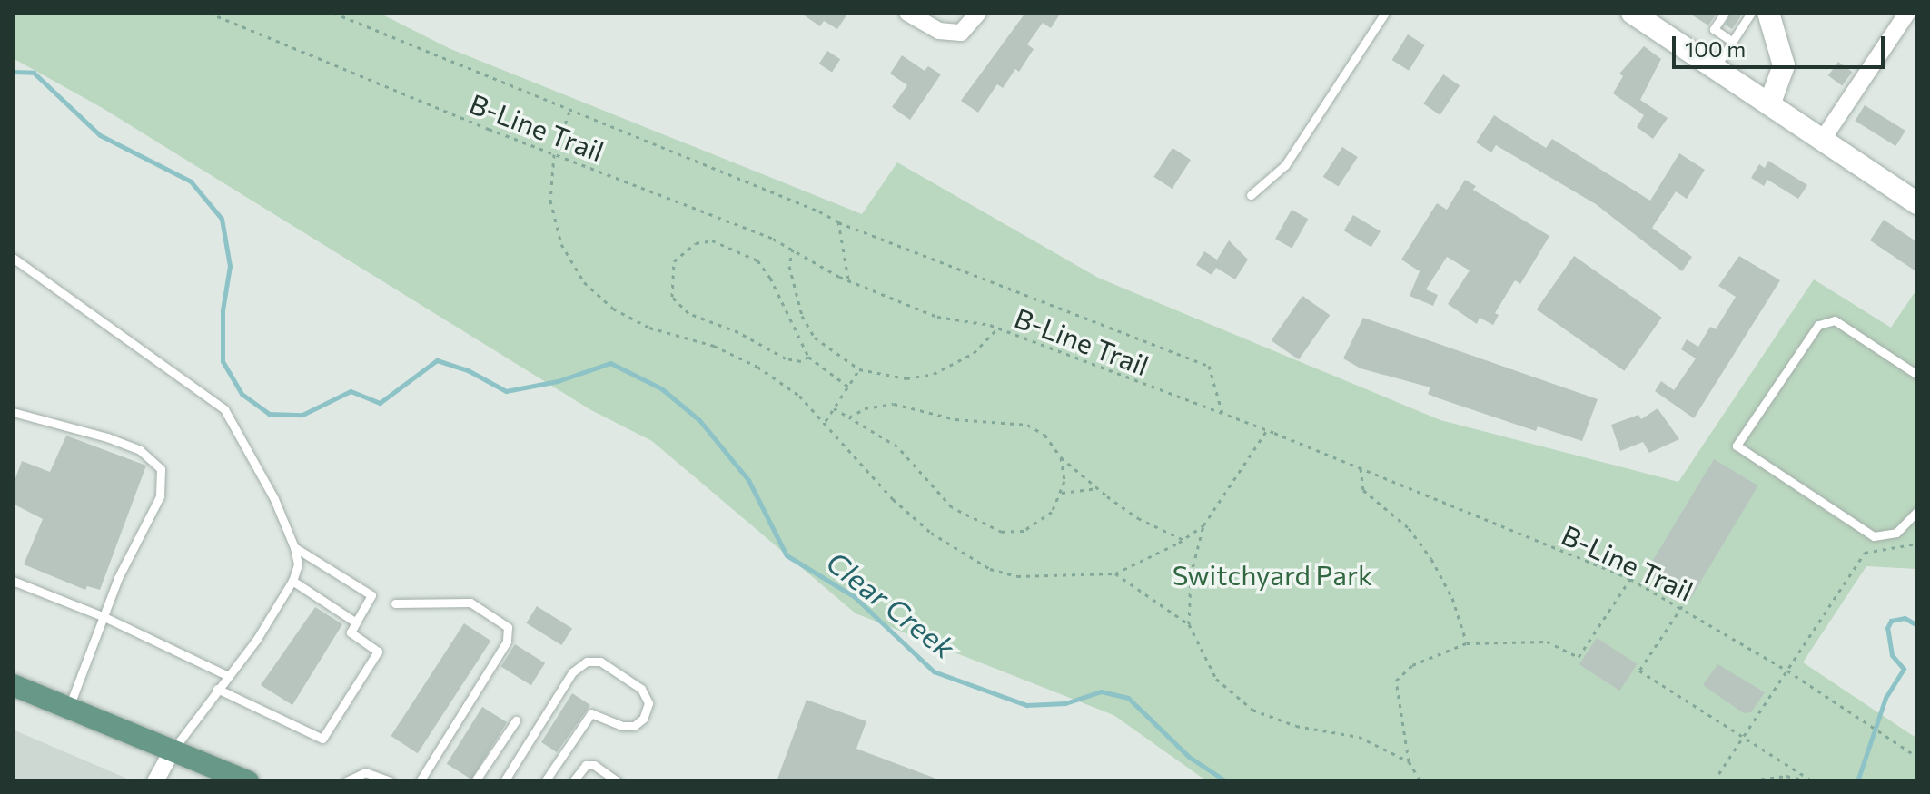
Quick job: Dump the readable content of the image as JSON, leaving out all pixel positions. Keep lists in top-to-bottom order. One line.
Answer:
{"streets":{"path":["B-Line Trail"]},"water":["Clear Creek"],"parks":["Switchyard Park"],"scale_bar":"100 m"}
